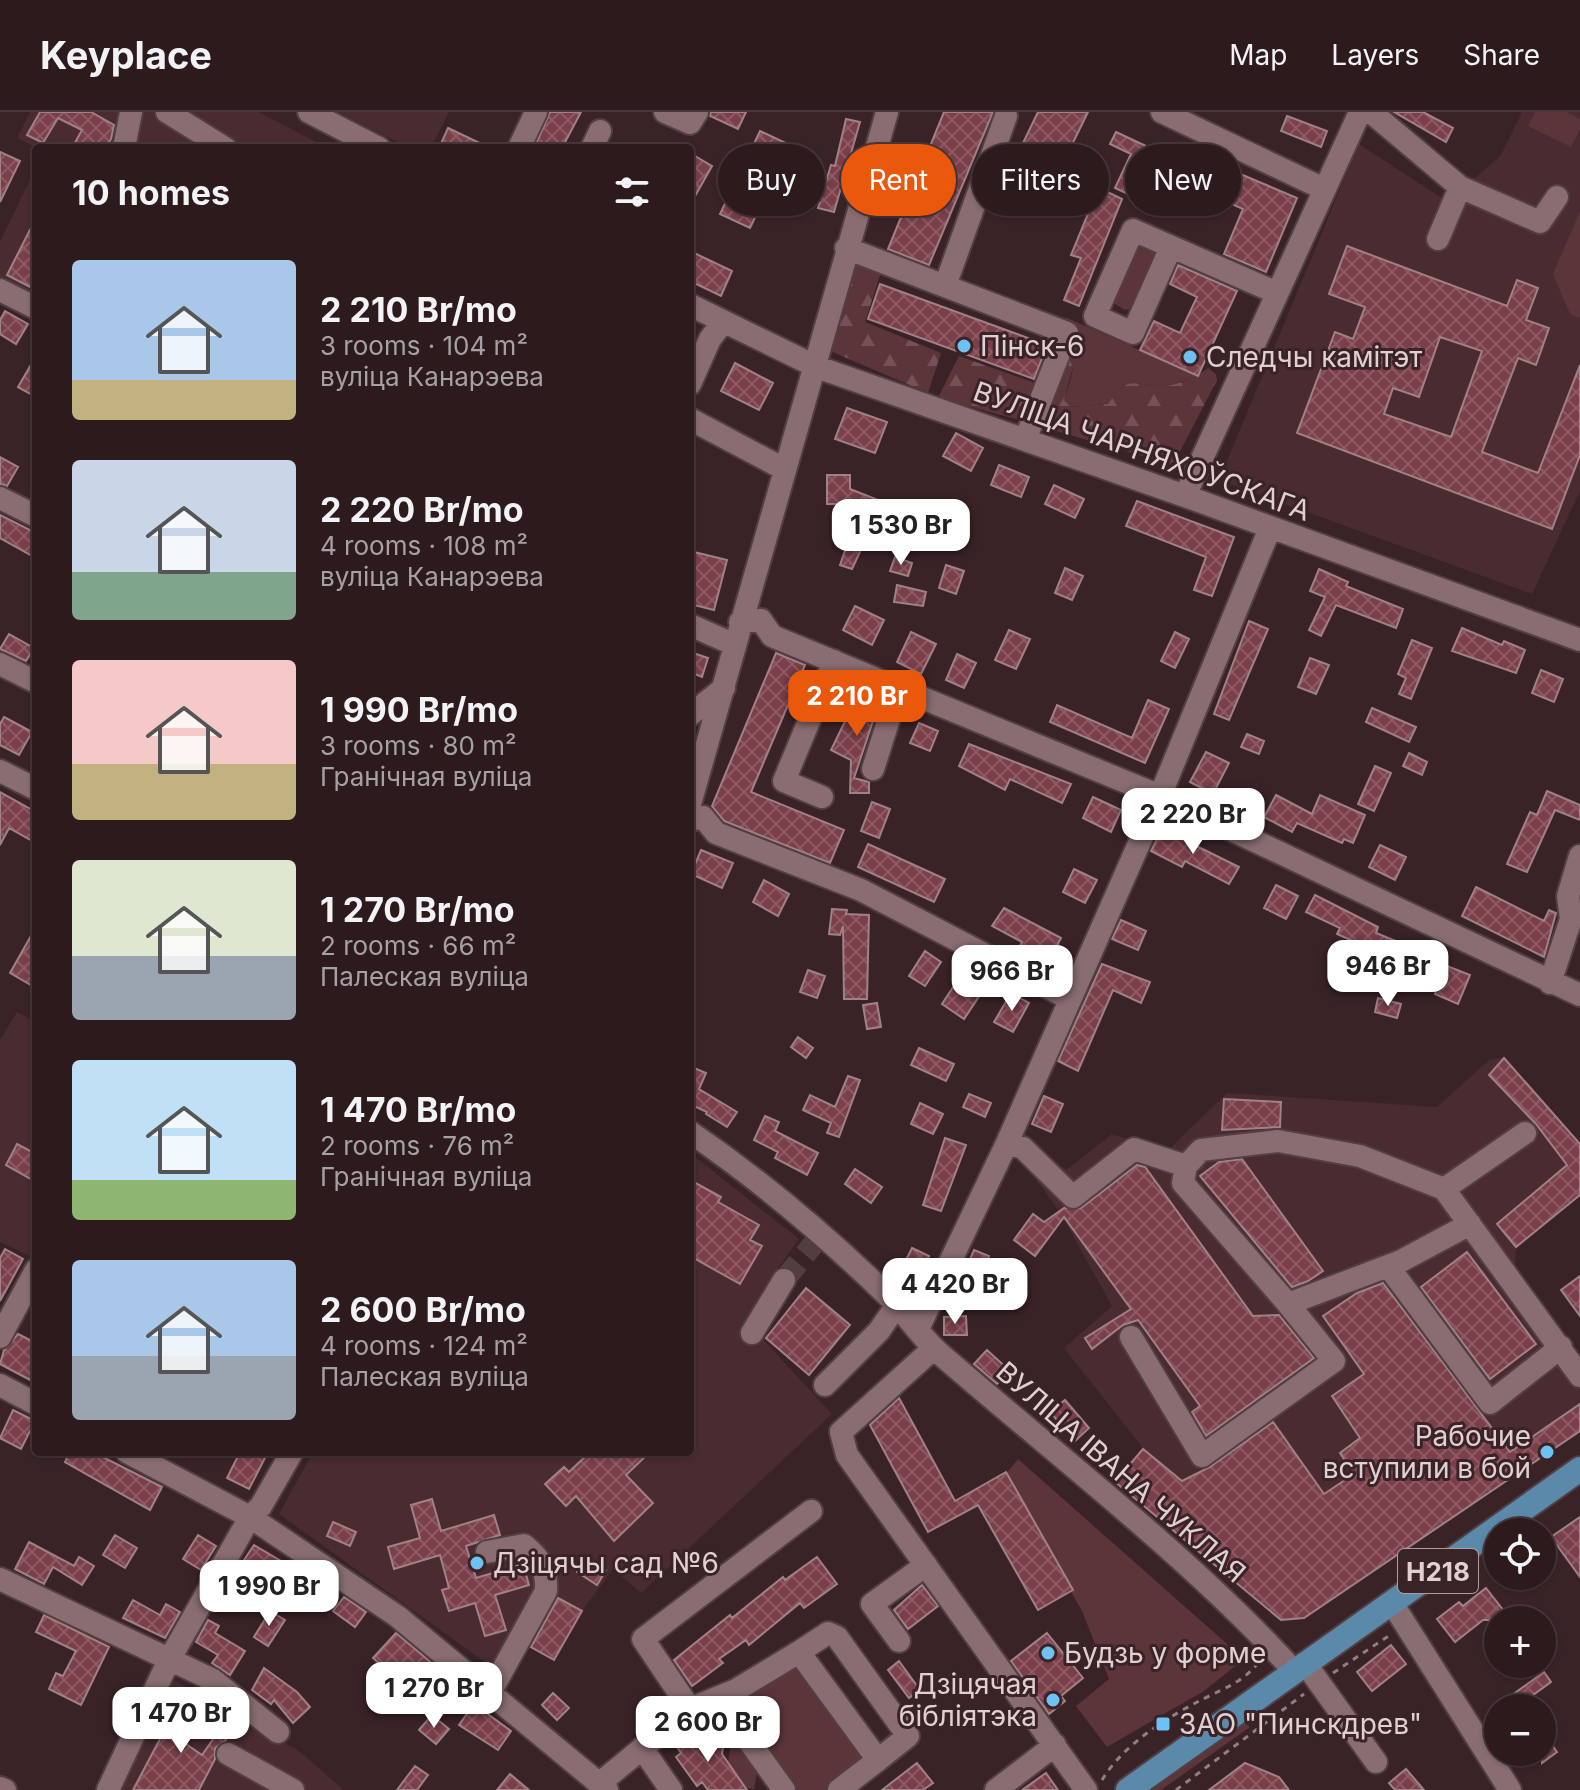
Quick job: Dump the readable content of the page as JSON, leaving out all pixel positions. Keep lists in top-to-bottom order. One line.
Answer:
{"streets":{"main road":["Н218"],"street":["ВУЛІЦА ЧАРНЯХОЎСКАГА","ВУЛІЦА ІВАНА ЧУКЛАЯ"]},"crossings":[["ВУЛІЦА ІВАНА ЧУКЛАЯ","Н218"]],"places":{"other":["Пінск-6","Следчы камітэт","Рабочие вступили в бой","Дзіцячы сад №6","Будзь у форме","Дзіцячая бібліятэка"],"transit":["ЗАО \"Пинскдрев\""]},"page":{"header":"Keyplace","nav":["Map","Layers","Share"],"chip":["Buy","Rent","Filters","New"],"heading":"10 homes","list":[{"name":"2 210 Br/mo","note":"3 rooms · 104 m² · вуліца Канарэева"},{"name":"2 220 Br/mo","note":"4 rooms · 108 m² · вуліца Канарэева"},{"name":"1 990 Br/mo","note":"3 rooms · 80 m² · Гранічная вуліца"},{"name":"1 270 Br/mo","note":"2 rooms · 66 m² · Палеская вуліца"},{"name":"1 470 Br/mo","note":"2 rooms · 76 m² · Гранічная вуліца"},{"name":"2 600 Br/mo","note":"4 rooms · 124 m² · Палеская вуліца"}],"price":["1 530 Br","2 210 Br","2 220 Br","946 Br","966 Br","4 420 Br","1 990 Br","1 270 Br","1 470 Br","2 600 Br"],"map_buttons":["+","−"]}}
